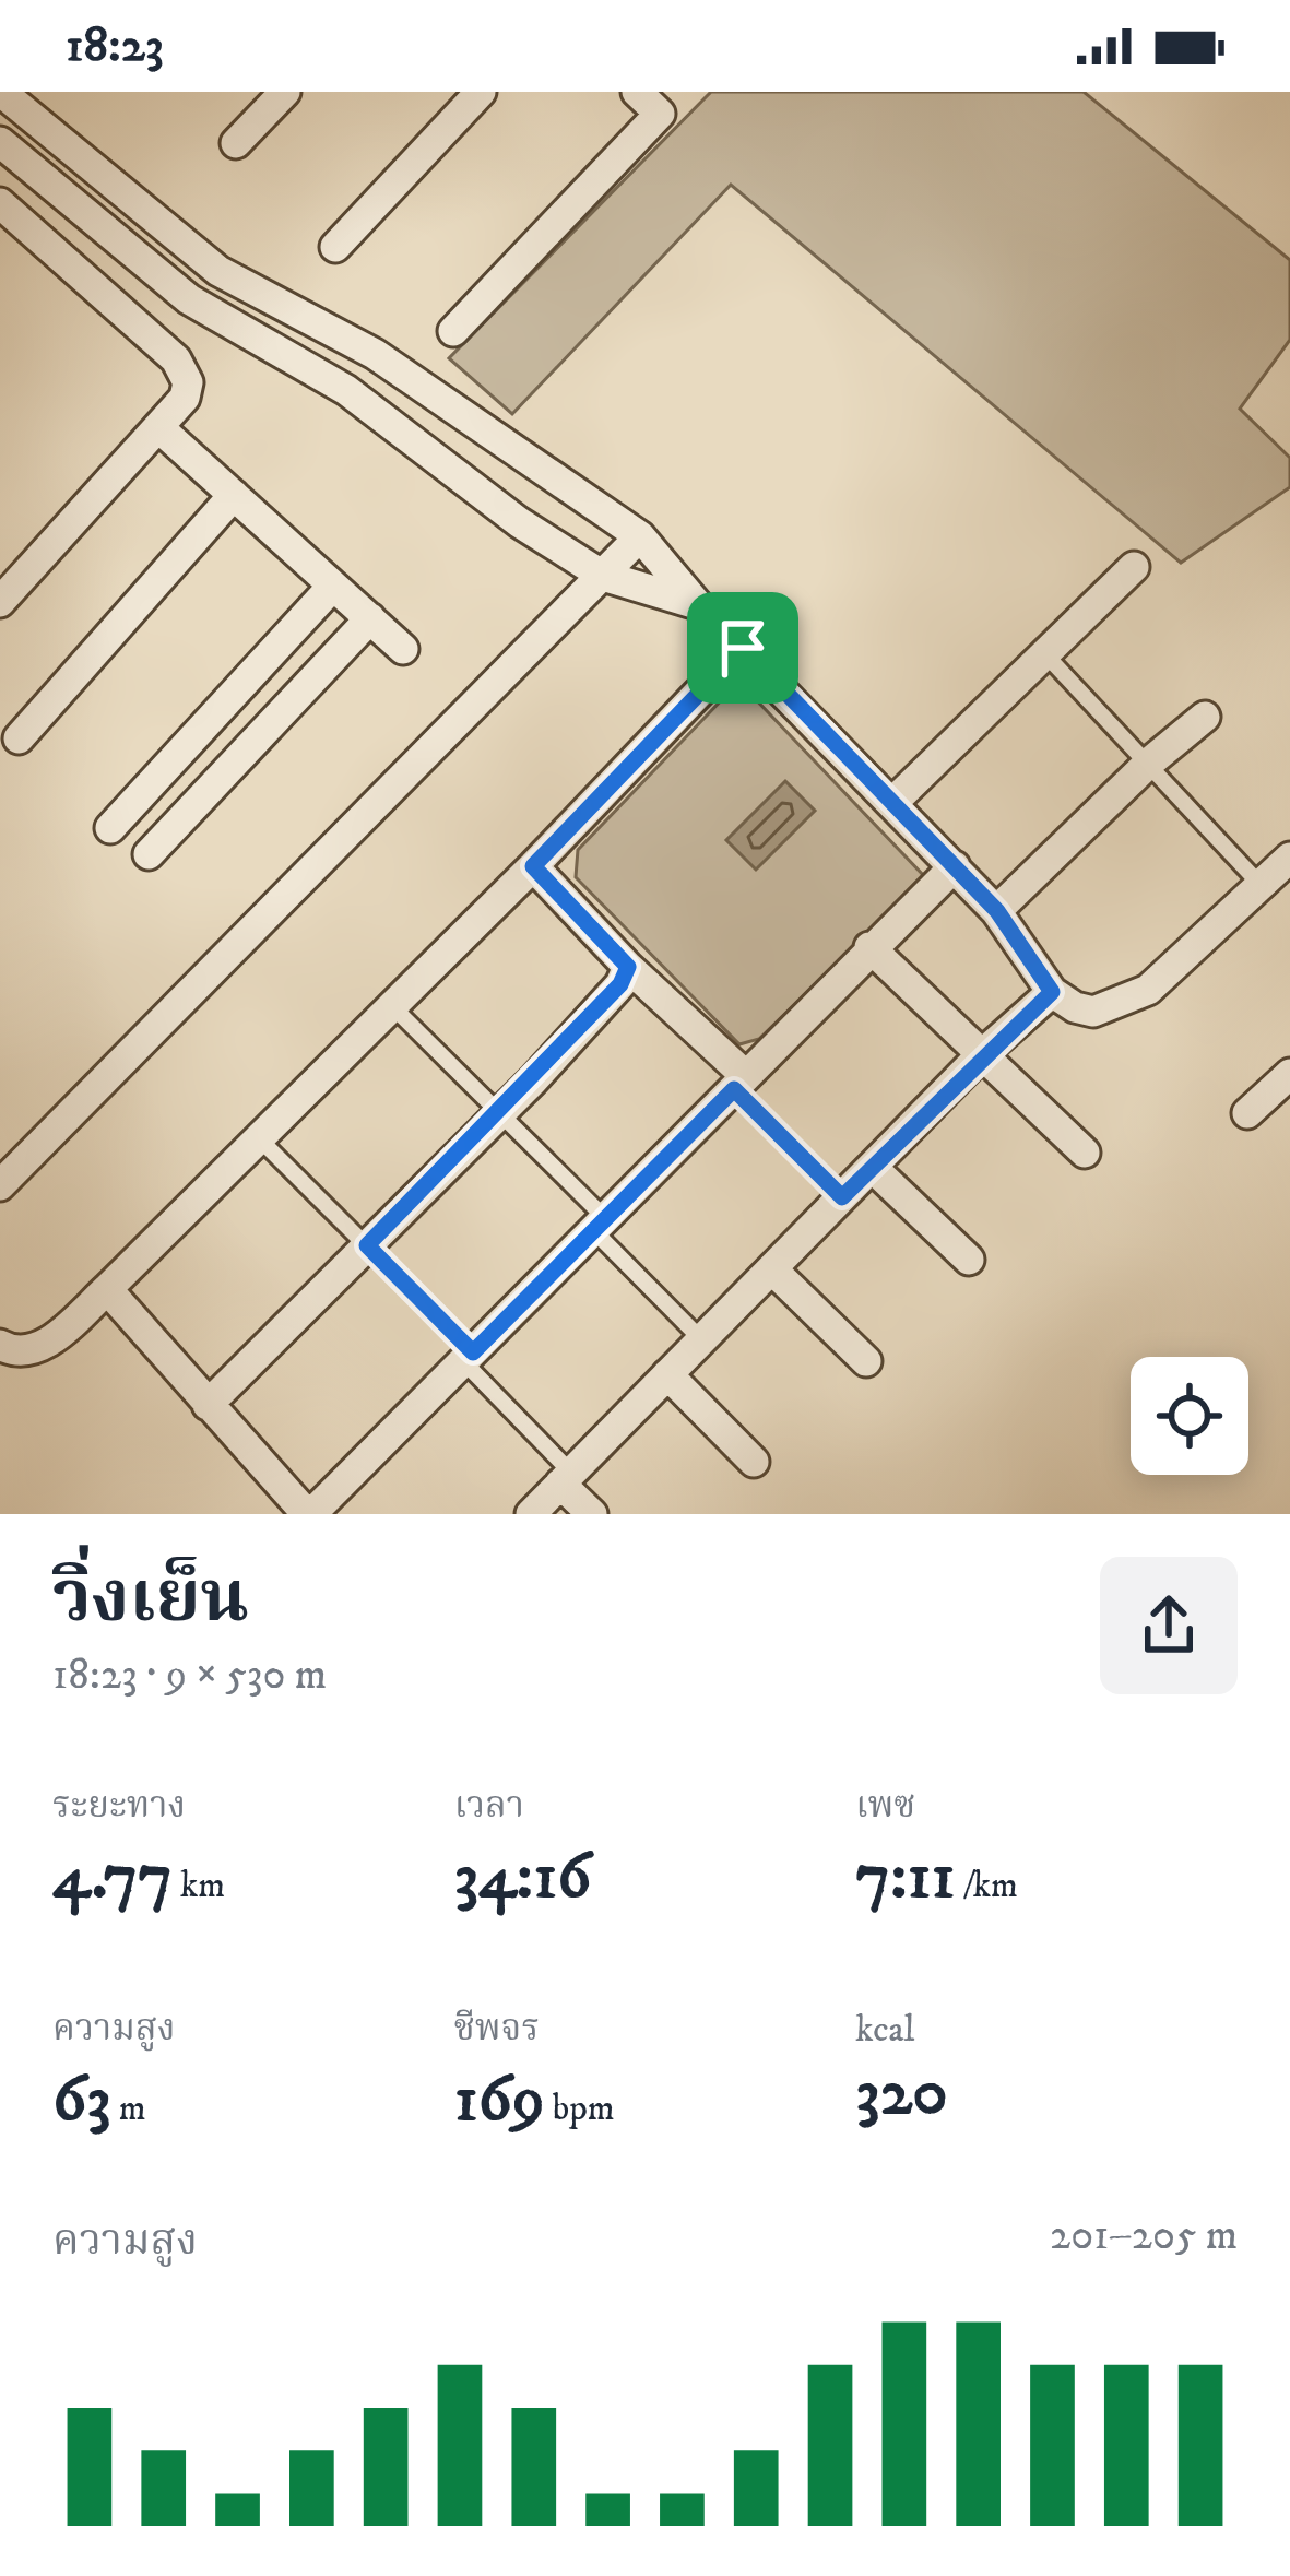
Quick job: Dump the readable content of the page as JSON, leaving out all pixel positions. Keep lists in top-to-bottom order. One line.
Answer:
{"page":{"status":"18:23","heading":["วิ่งเย็น","18:23 · 9 × 530 m"],"stats":[["ระยะทาง","4.77 km"],["เวลา","34:16"],["เพซ","7:11 /km"],["ความสูง","63 m"],["ชีพจร","169 bpm"],["kcal","320"]],"chart":["ความสูง","201–205 m"]}}
